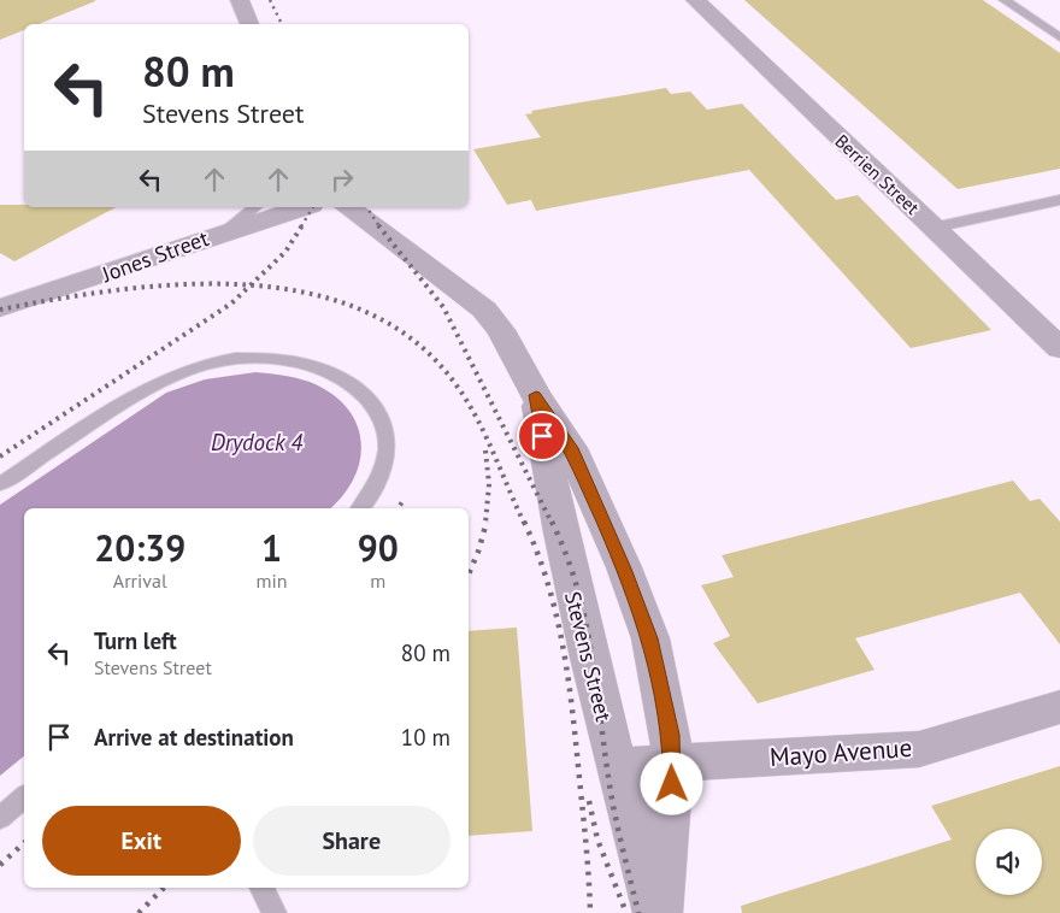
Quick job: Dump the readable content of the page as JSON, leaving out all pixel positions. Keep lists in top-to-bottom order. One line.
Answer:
{"streets":{"street":["Berrien Street","Jones Street","Stevens Street","Mayo Avenue"]},"crossings":[["Stevens Street","Mayo Avenue"]],"water":["Drydock 4"],"page":{"turn":["80 m","Stevens Street"],"eta":["20:39","Arrival","1","min","90","m"],"list":[{"name":"Turn left","note":"Stevens Street","value":"80 m"},{"name":"Arrive at destination","value":"10 m"}],"buttons":["Exit","Share"]}}
